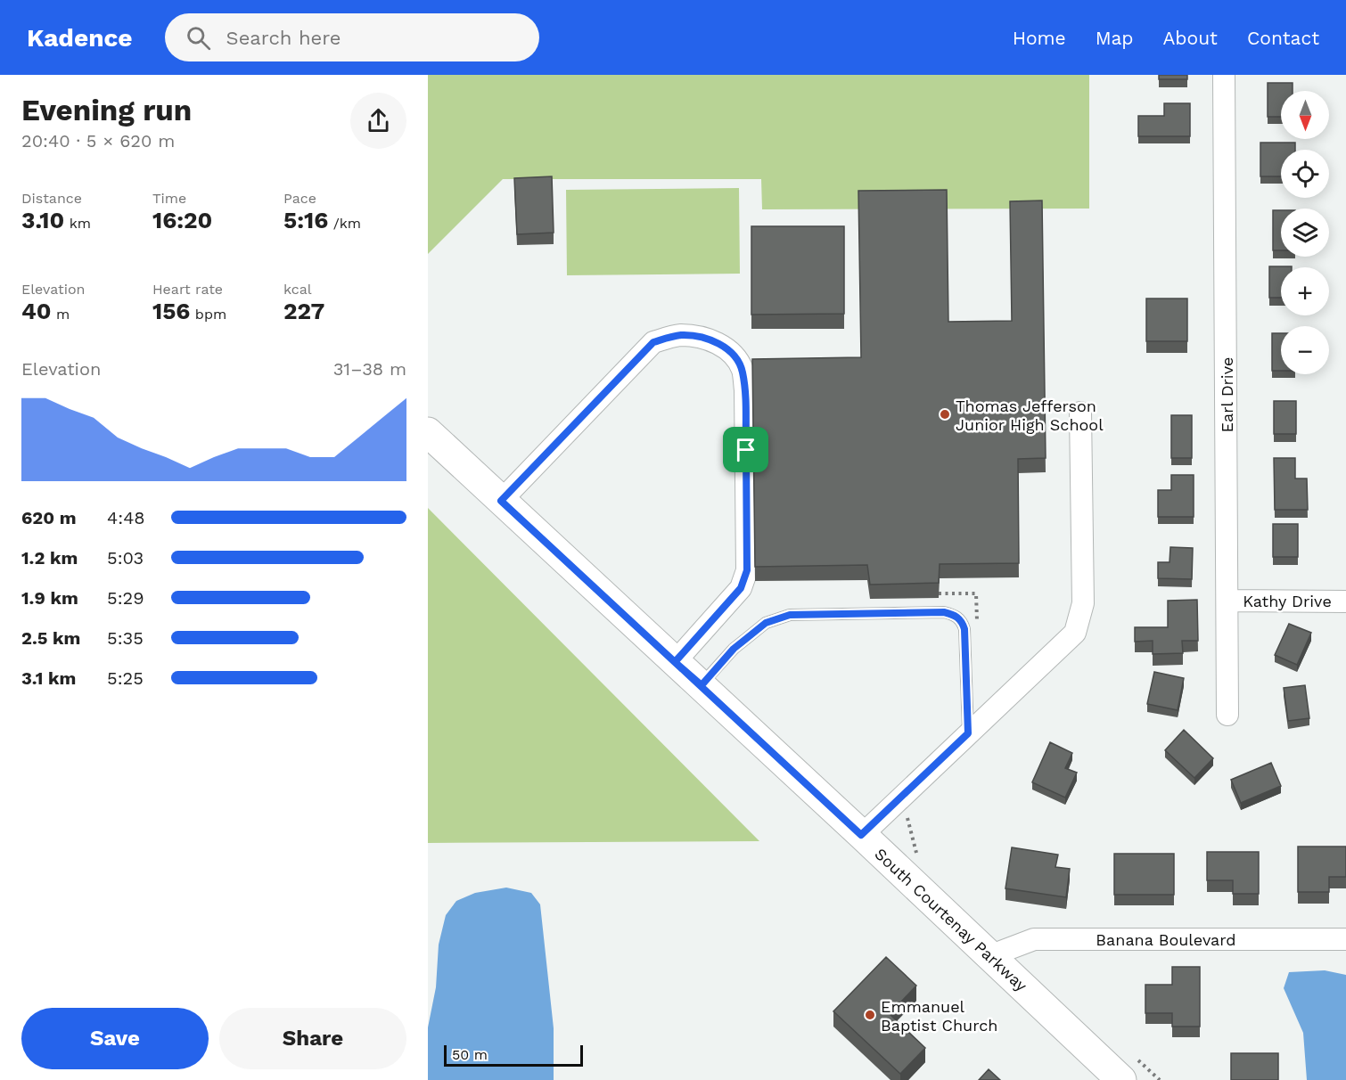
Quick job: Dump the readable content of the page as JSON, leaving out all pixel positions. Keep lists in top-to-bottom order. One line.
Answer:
{"streets":{"main road":["South Courtenay Parkway"],"street":["Earl Drive","Kathy Drive","Banana Boulevard"]},"crossings":[["Earl Drive","Kathy Drive"],["South Courtenay Parkway","Banana Boulevard"]],"places":["Thomas Jefferson Junior High School","Emmanuel Baptist Church"],"scale_bar":"50 m","north":"bottom","page":{"header":"Kadence","search":"Search here","nav":["Home","Map","About","Contact"],"heading":["Evening run","20:40 · 5 × 620 m"],"map_buttons":["+","−"],"stats":[["Distance","3.10 km"],["Time","16:20"],["Pace","5:16 /km"],["Elevation","40 m"],["Heart rate","156 bpm"],["kcal","227"]],"chart":["Elevation","31–38 m"],"list":[{"name":"620 m","note":"4:48"},{"name":"1.2 km","note":"5:03"},{"name":"1.9 km","note":"5:29"},{"name":"2.5 km","note":"5:35"},{"name":"3.1 km","note":"5:25"}],"buttons":["Save","Share"],"scale":"50 m"}}
